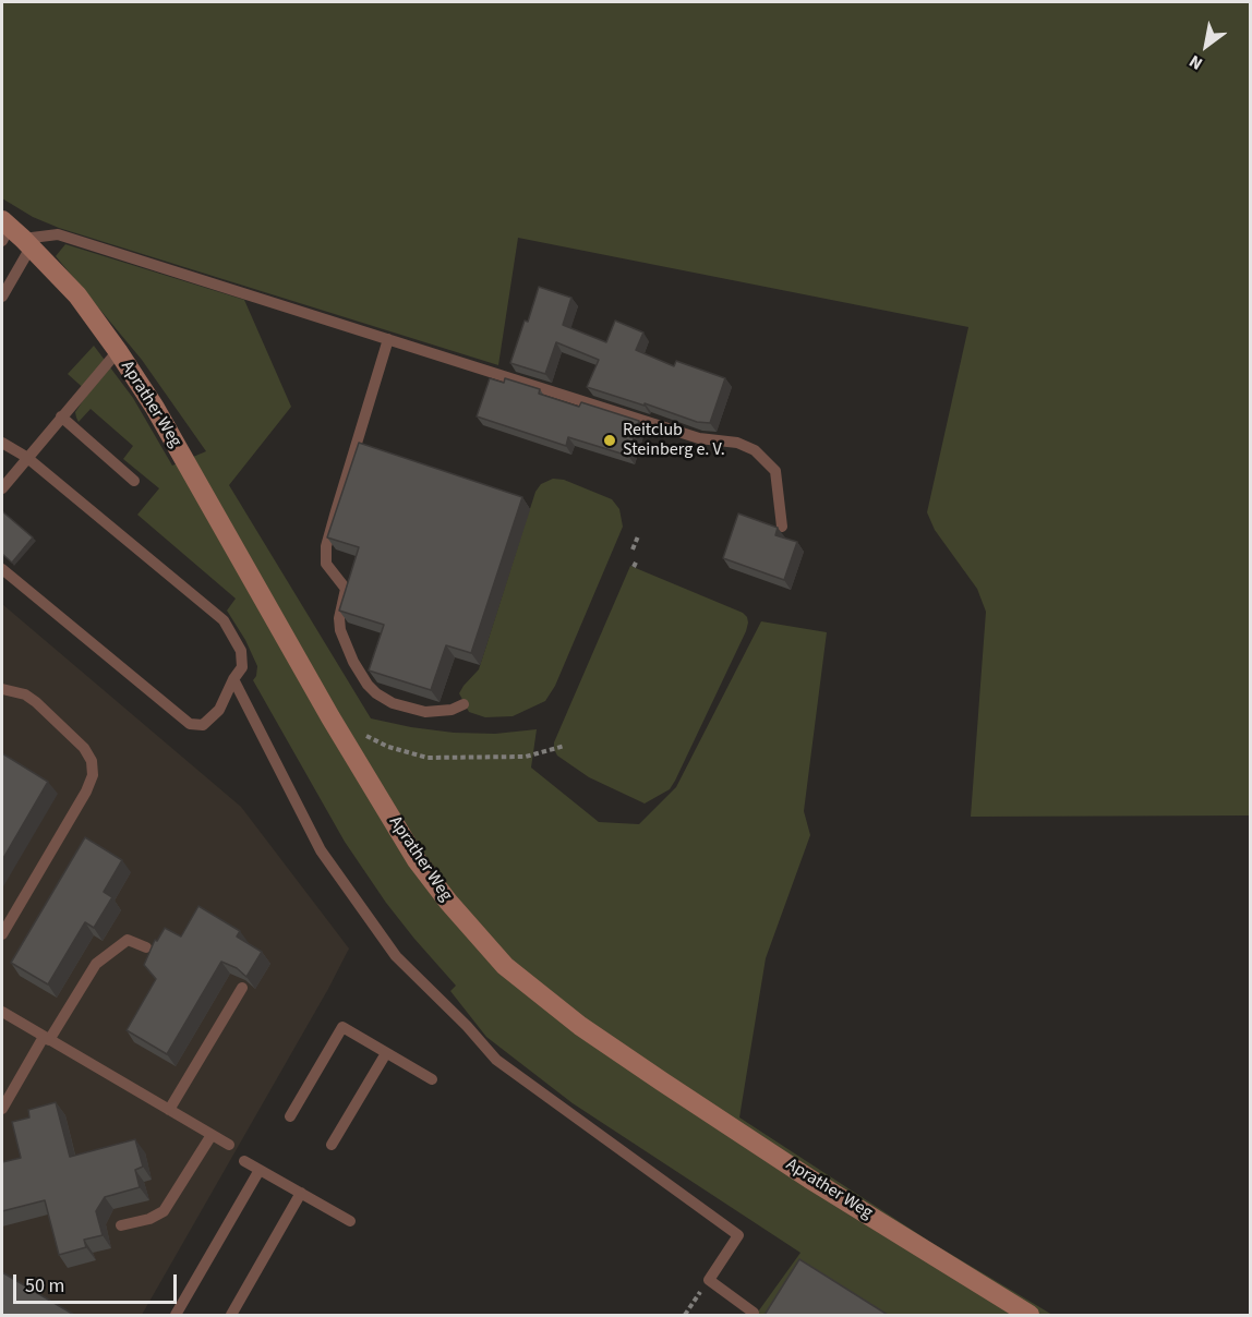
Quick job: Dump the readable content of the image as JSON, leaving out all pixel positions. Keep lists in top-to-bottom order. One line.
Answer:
{"streets":{"street":["Aprather Weg"]},"places":["Reitclub Steinberg e. V."],"scale_bar":"50 m","north":"bottom left"}
